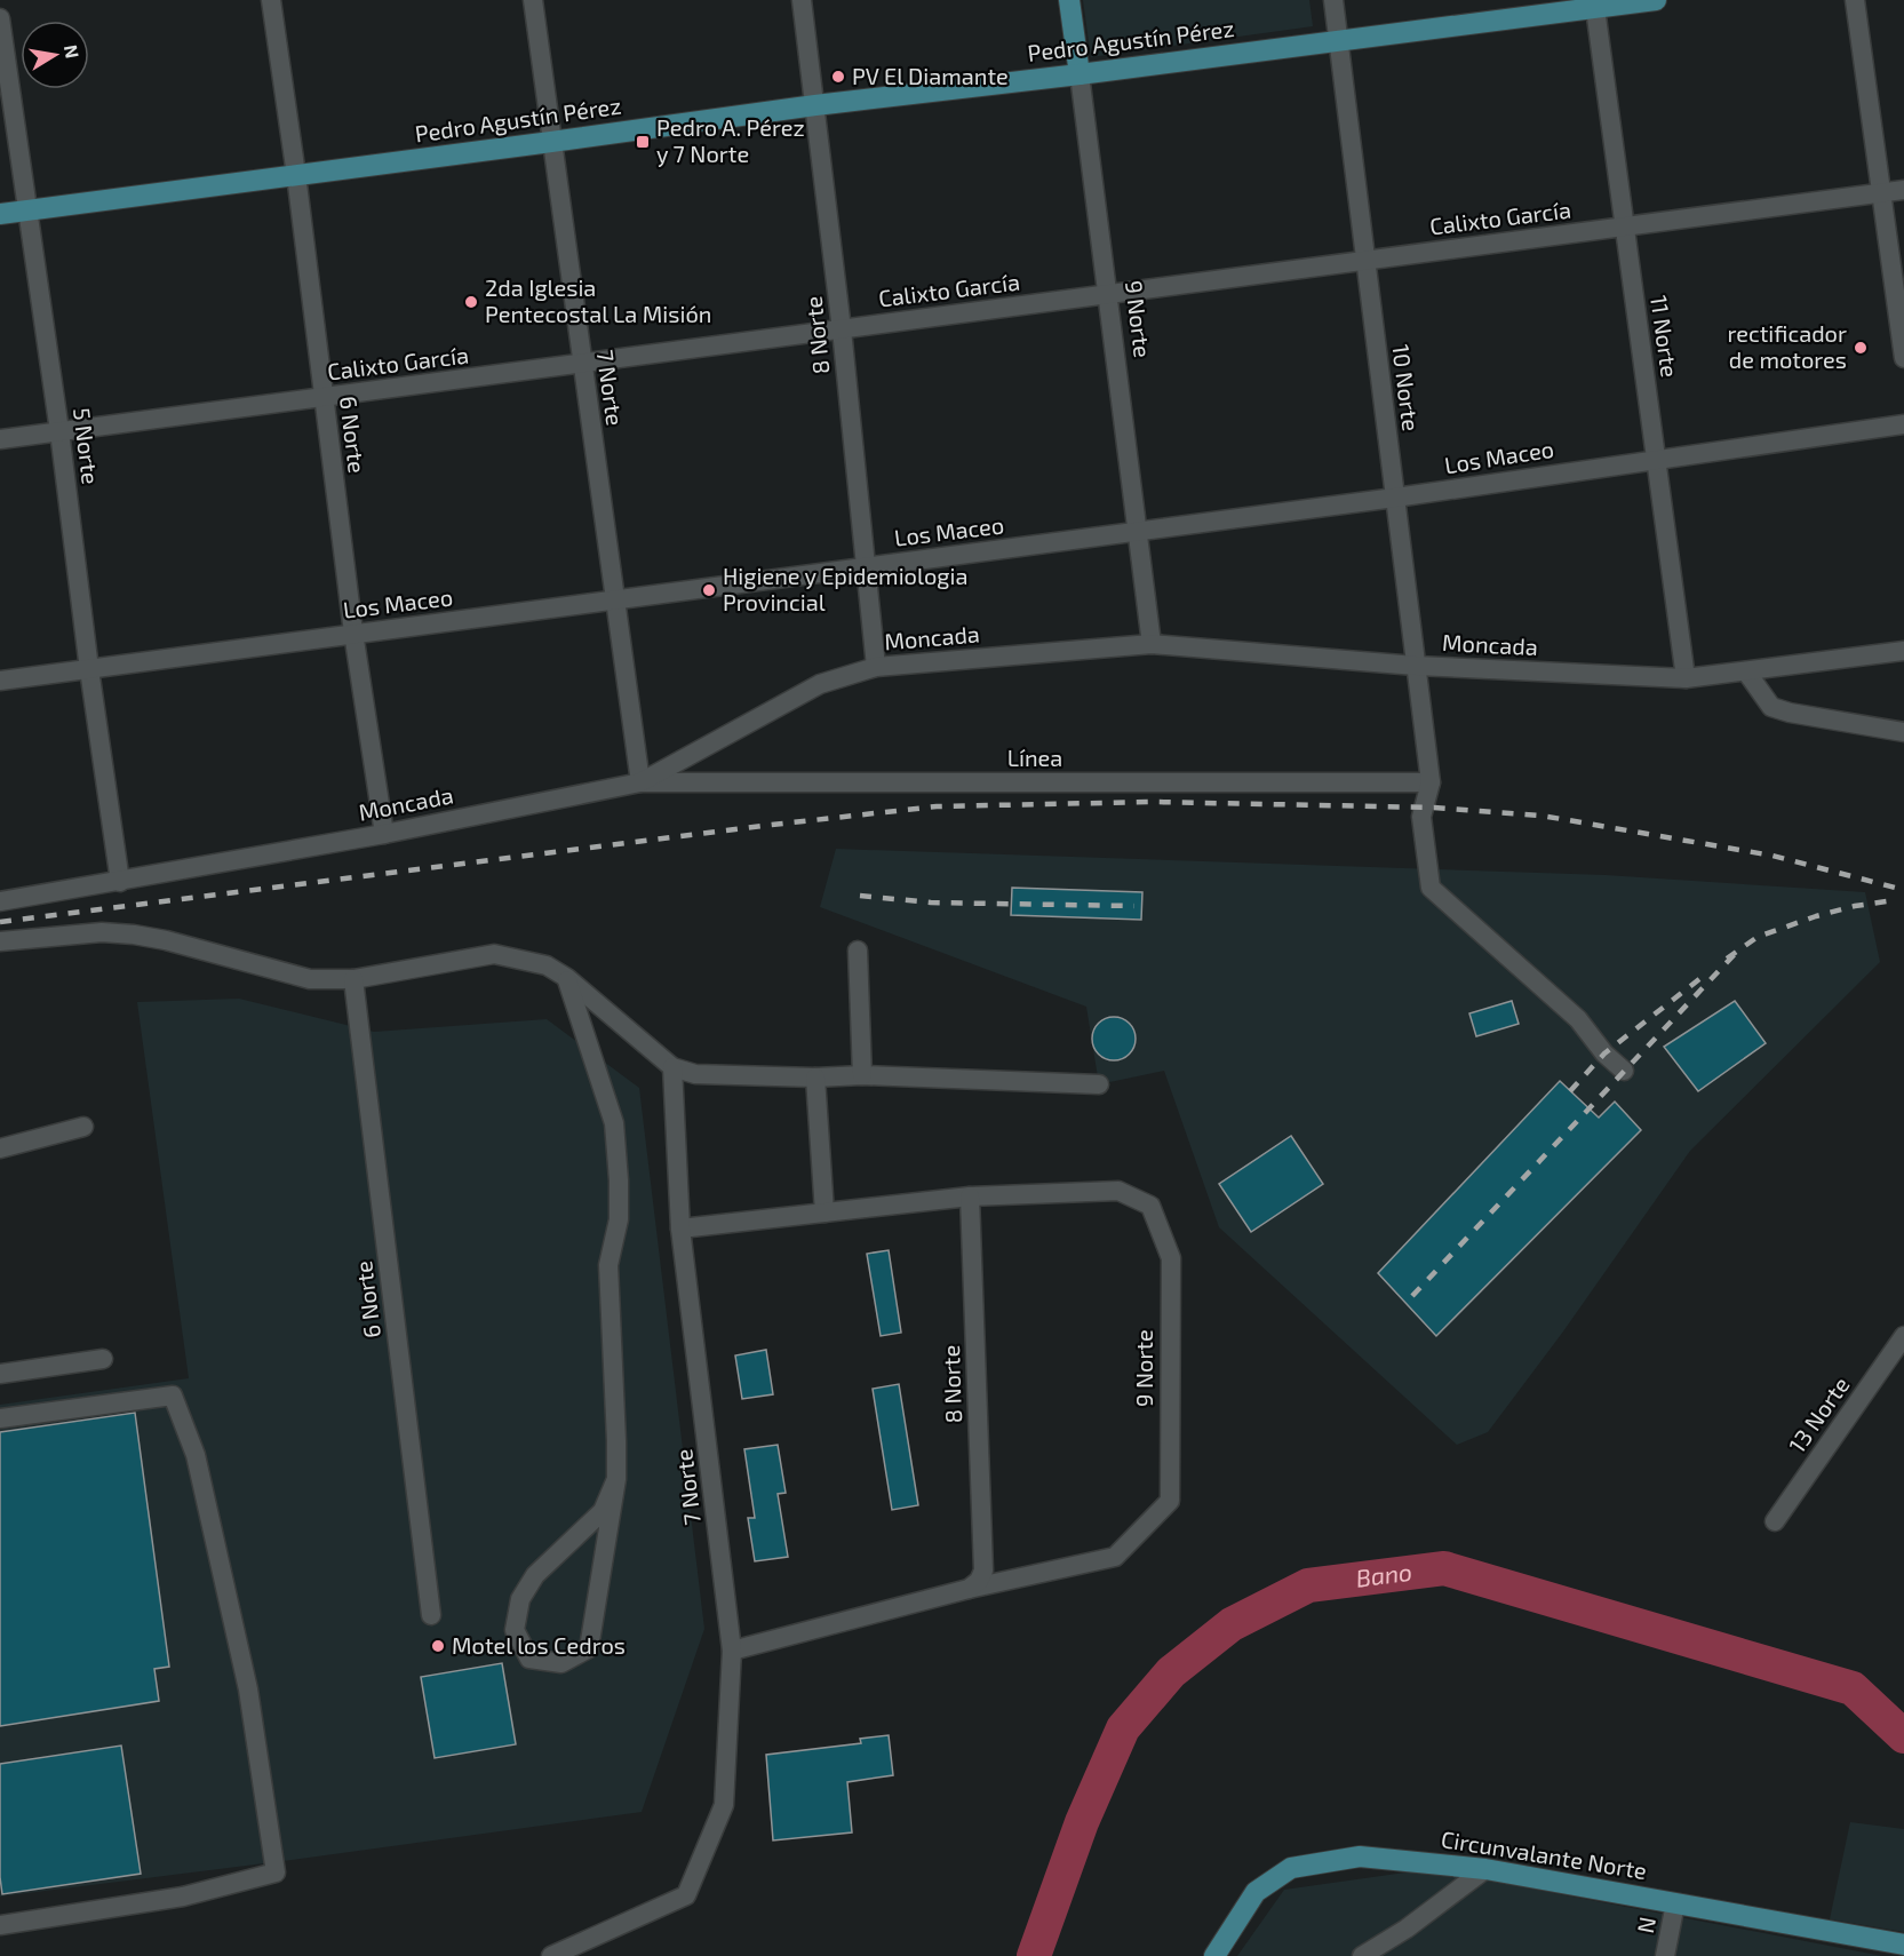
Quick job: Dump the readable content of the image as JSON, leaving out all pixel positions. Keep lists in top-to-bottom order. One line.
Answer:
{"streets":{"main road":["Pedro Agustín Pérez","9 Norte","Circunvalante Norte"],"street":["Calixto García","8 Norte","11 Norte","7 Norte","10 Norte","6 Norte","5 Norte","Los Maceo","Moncada","Línea","13 Norte","N"]},"crossings":[["Pedro Agustín Pérez","9 Norte"],["Pedro Agustín Pérez","8 Norte"],["Pedro Agustín Pérez","11 Norte"],["Pedro Agustín Pérez","7 Norte"],["Pedro Agustín Pérez","10 Norte"],["Pedro Agustín Pérez","6 Norte"],["Pedro Agustín Pérez","5 Norte"],["Calixto García","9 Norte"],["Calixto García","8 Norte"],["Calixto García","11 Norte"],["Calixto García","7 Norte"],["Calixto García","10 Norte"],["Calixto García","6 Norte"],["Calixto García","5 Norte"],["9 Norte","8 Norte"],["9 Norte","7 Norte"],["9 Norte","Los Maceo"],["9 Norte","Moncada"],["8 Norte","Los Maceo"],["8 Norte","Moncada"],["11 Norte","Los Maceo"],["11 Norte","Moncada"],["7 Norte","Los Maceo"],["7 Norte","Moncada"],["7 Norte","Línea"],["10 Norte","Los Maceo"],["10 Norte","Moncada"],["10 Norte","Línea"],["6 Norte","Los Maceo"],["6 Norte","Moncada"],["5 Norte","Los Maceo"],["5 Norte","Moncada"],["Moncada","Línea"],["Circunvalante Norte","N"]],"water":["Bano"],"places":{"other":["PV El Diamante","2da Iglesia Pentecostal La Misión","rectificador de motores","Higiene y Epidemiologia Provincial","Motel los Cedros"],"transit":["Pedro A. Pérez y 7 Norte"]},"north":"right"}
